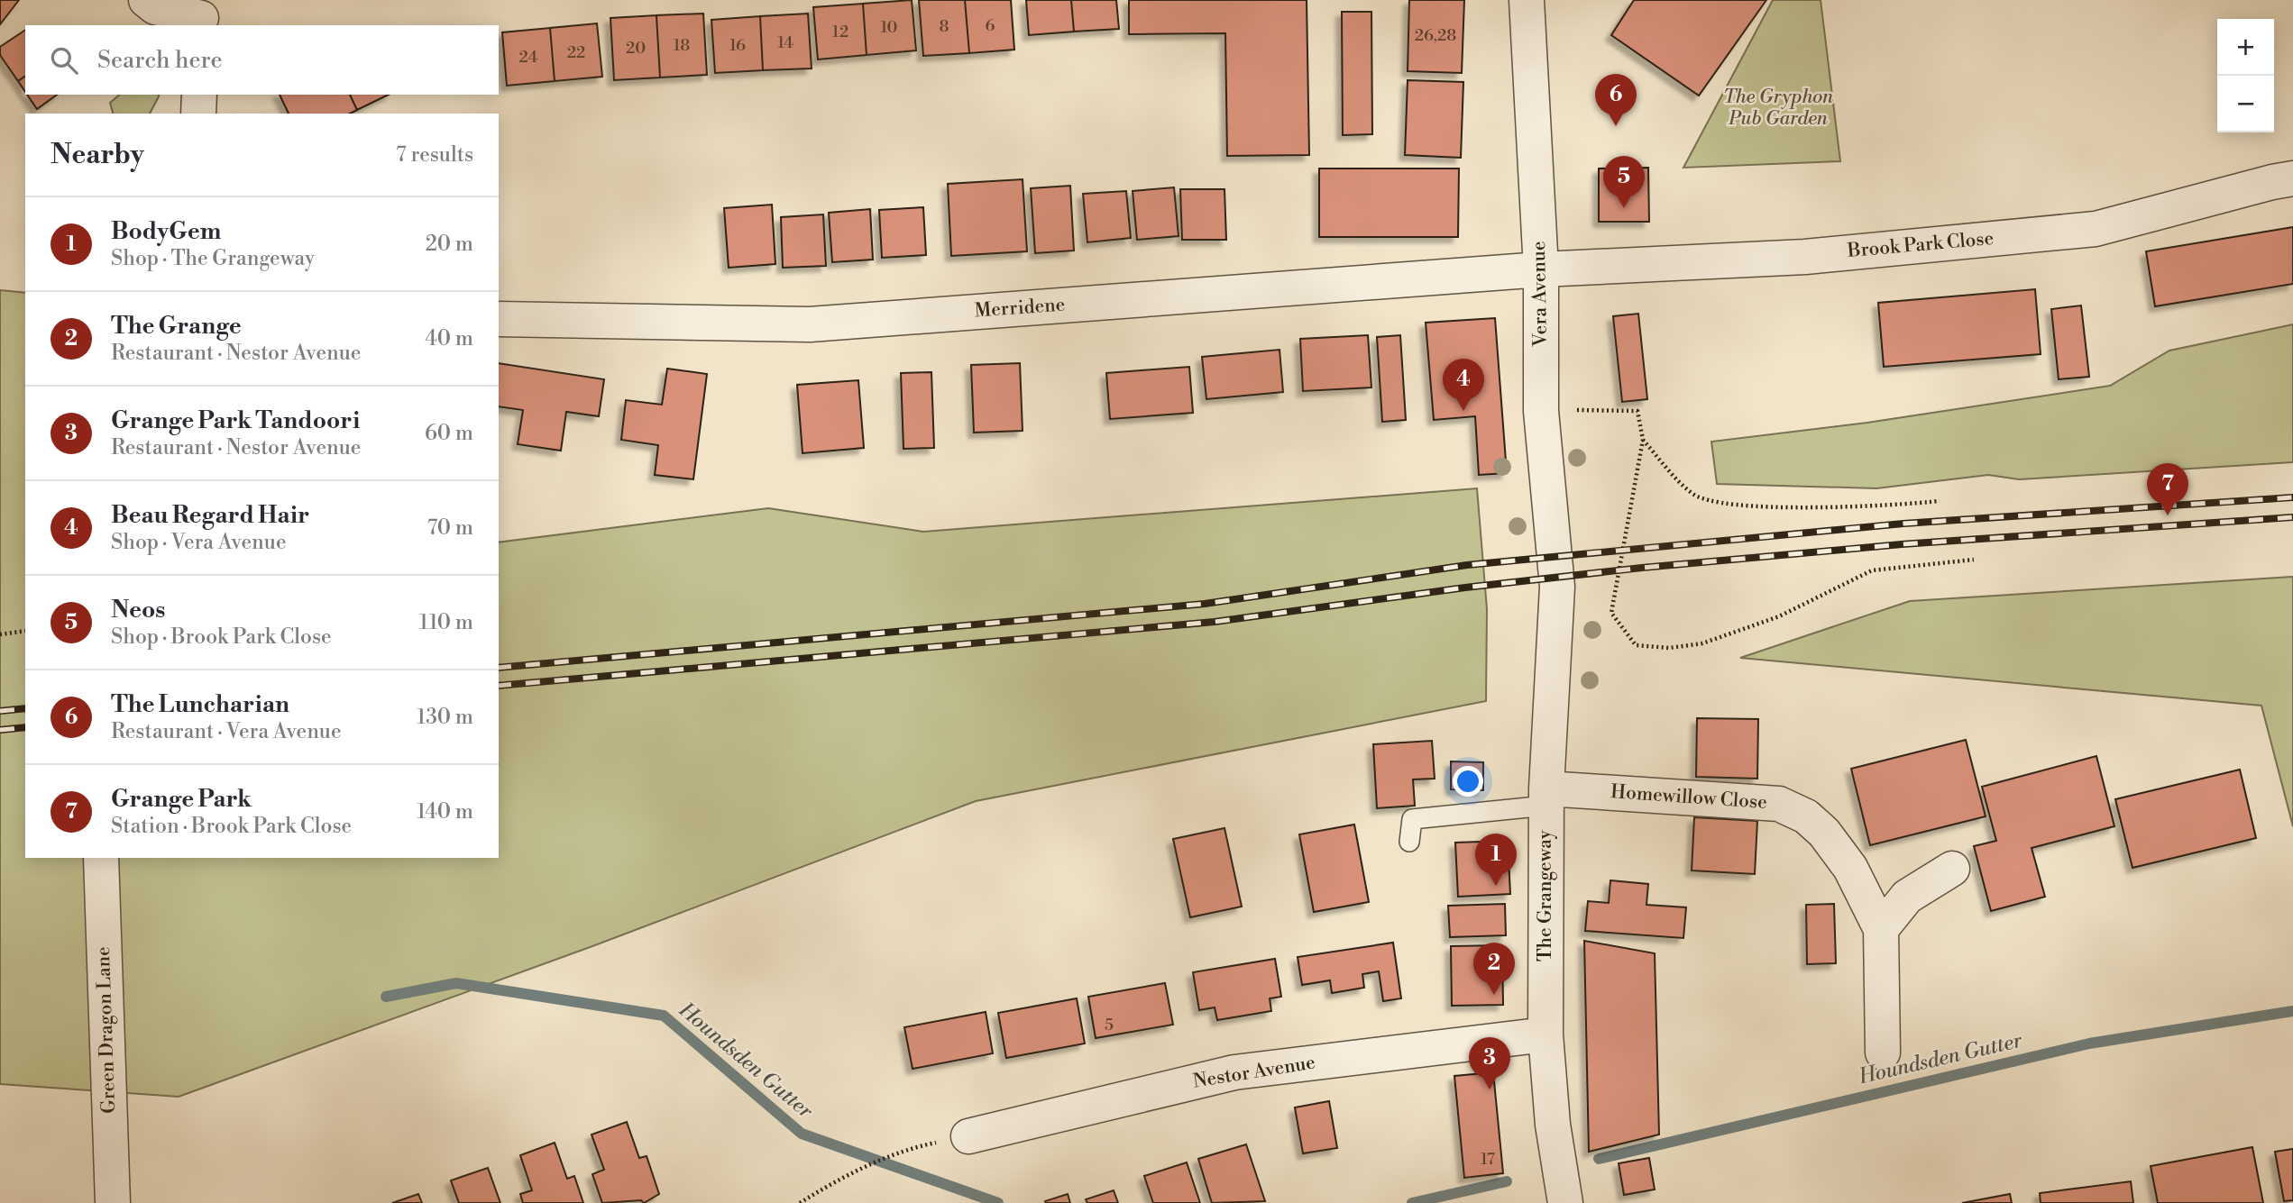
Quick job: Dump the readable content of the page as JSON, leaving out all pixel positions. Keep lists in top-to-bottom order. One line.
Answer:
{"streets":{"street":["Brook Park Close","Vera Avenue","Merridene","Homewillow Close","The Grangeway","Green Dragon Lane","Nestor Avenue"]},"crossings":[["Brook Park Close","Vera Avenue"],["Brook Park Close","Merridene"],["Vera Avenue","Merridene"],["Vera Avenue","The Grangeway"],["Homewillow Close","The Grangeway"],["The Grangeway","Nestor Avenue"]],"water":["Houndsden Gutter"],"parks":["The Gryphon Pub Garden"],"house_numbers":["6","8","10","12","26,28","14","18","16","20","22","24","5","17"],"page":{"map_buttons":["+","−"],"search":"Search here","pins":["6","5","4","7","1","2","3"],"heading":["Nearby","7 results"],"list":[{"mark":"1","name":"BodyGem","note":"Shop · The Grangeway","value":"20 m"},{"mark":"2","name":"The Grange","note":"Restaurant · Nestor Avenue","value":"40 m"},{"mark":"3","name":"Grange Park Tandoori","note":"Restaurant · Nestor Avenue","value":"60 m"},{"mark":"4","name":"Beau Regard Hair","note":"Shop · Vera Avenue","value":"70 m"},{"mark":"5","name":"Neos","note":"Shop · Brook Park Close","value":"110 m"},{"mark":"6","name":"The Luncharian","note":"Restaurant · Vera Avenue","value":"130 m"},{"mark":"7","name":"Grange Park","note":"Station · Brook Park Close","value":"140 m"}]}}
